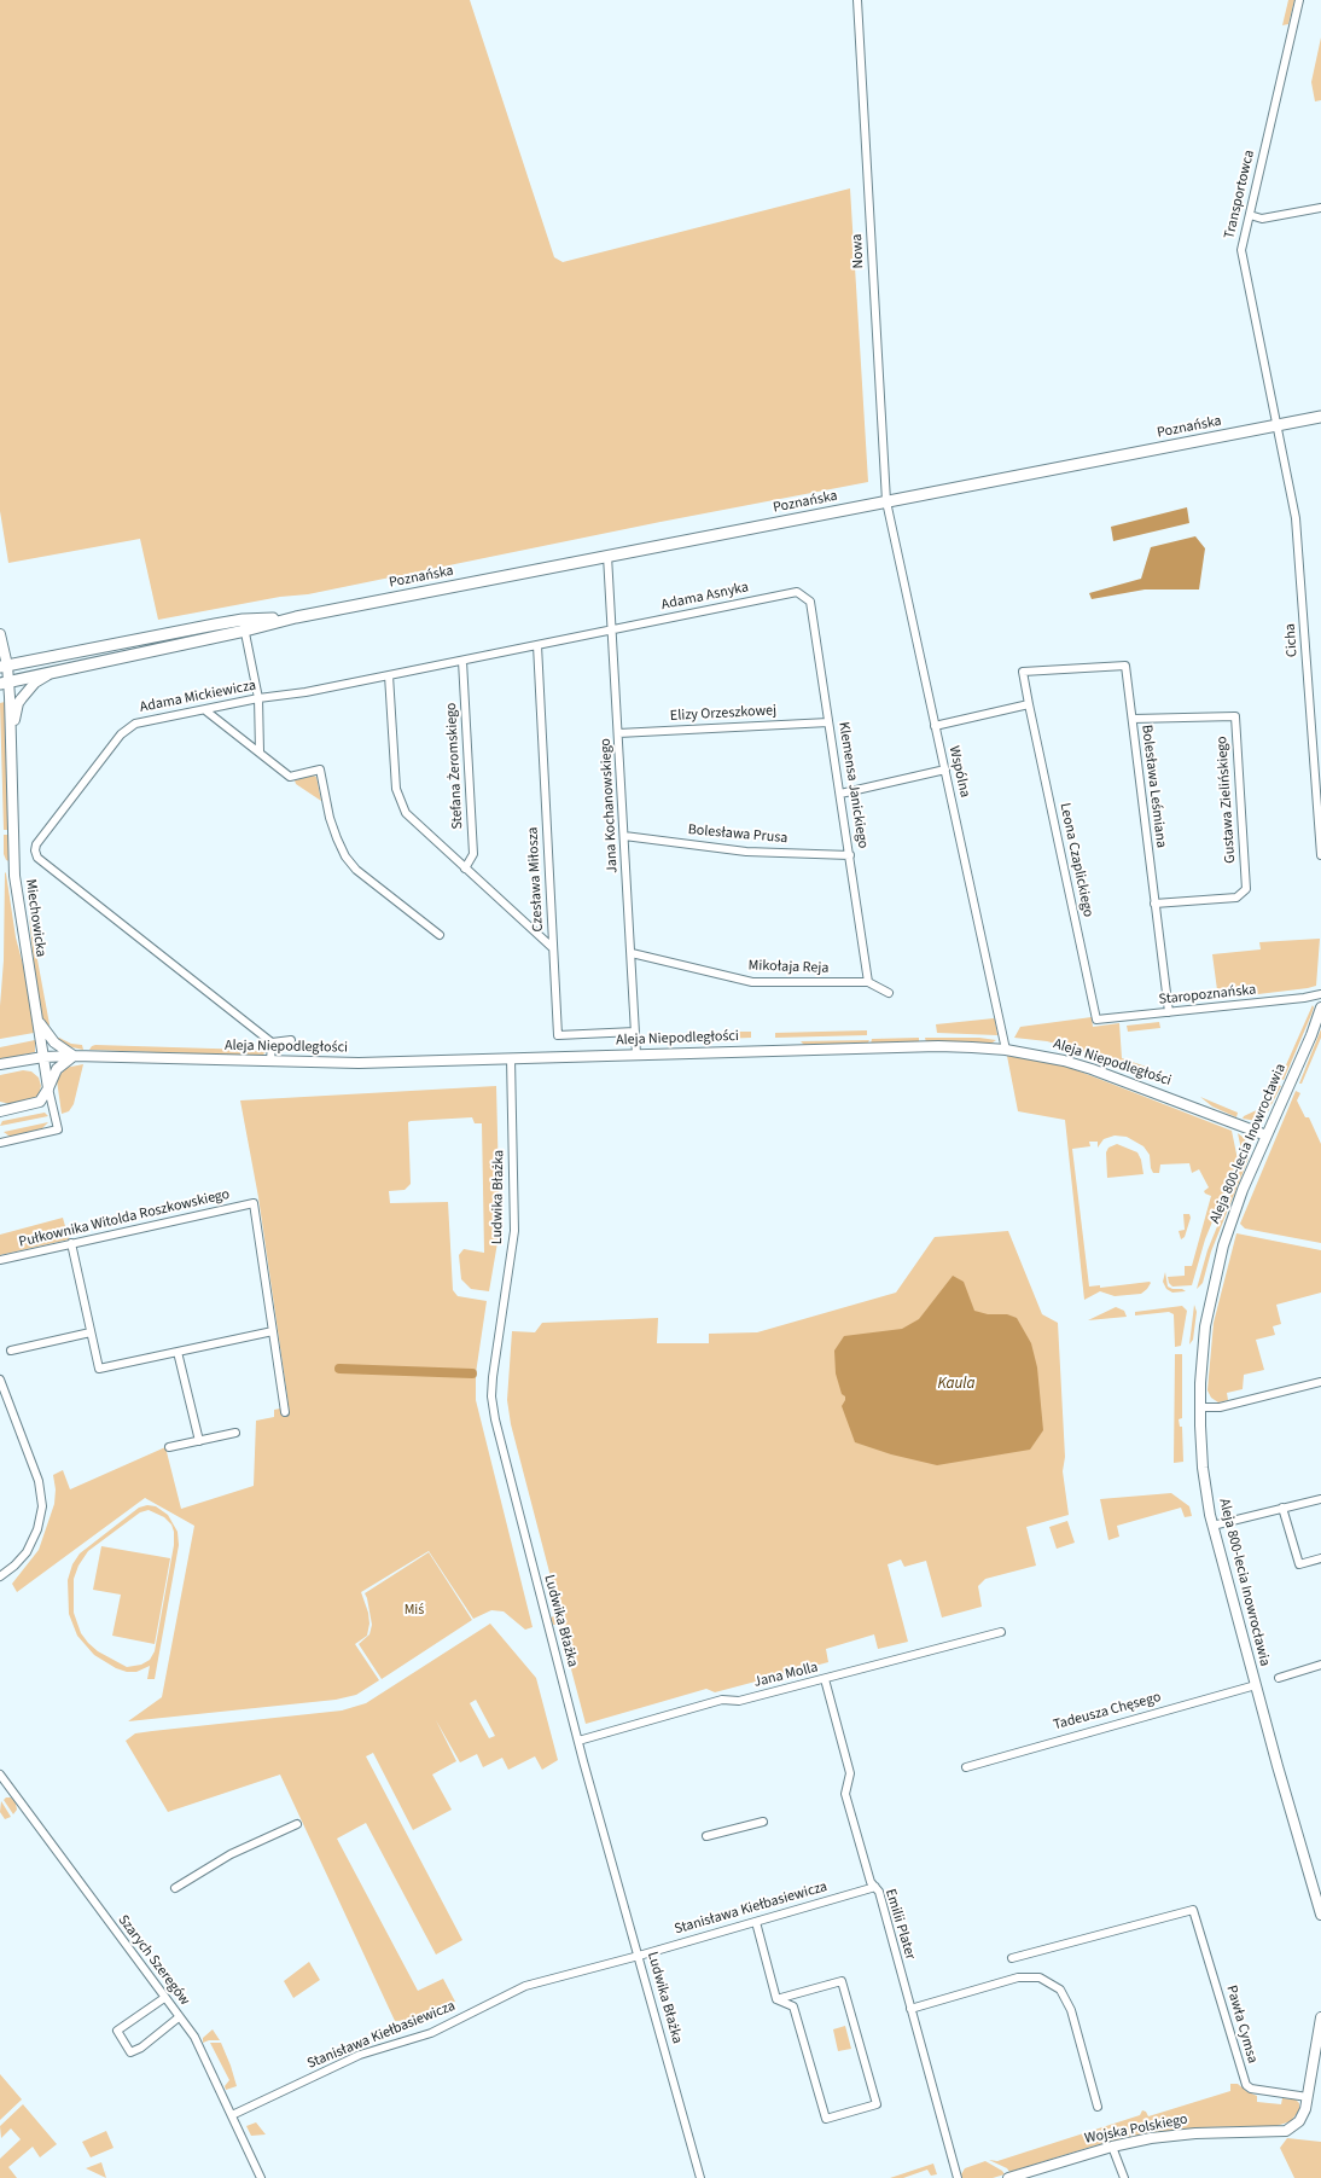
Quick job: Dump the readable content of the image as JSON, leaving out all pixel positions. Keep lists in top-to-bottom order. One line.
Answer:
{"streets":{"main road":["Poznańska"],"street":["Transportowca","Nowa","Adama Asnyka","Cicha","Adama Mickiewicza","Elizy Orzeszkowej","Stefana Żeromskiego","Wspólna","Klemensa Janickiego","Bolesława Leśmiana","Gustawa Zielińskiego","Jana Kochanowskiego","Bolesława Prusa","Leona Czaplickiego","Czesława Miłosza","Miechowicka","Mikołaja Reja","Staropoznańska","Aleja Niepodległości","Aleja 800-lecia Inowrocławia","Ludwika Błażka","Pułkownika Witolda Roszkowskiego","Jana Molla","Tadeusza Chęsego","Stanisława Kiełbasiewicza","Emilii Plater","Szarych Szeregów","Pawła Cymsa","Wojska Polskiego"]},"crossings":[["Transportowca","Poznańska"],["Transportowca","Cicha"],["Nowa","Poznańska"],["Nowa","Wspólna"],["Poznańska","Cicha"],["Poznańska","Wspólna"],["Poznańska","Jana Kochanowskiego"],["Poznańska","Miechowicka"],["Adama Asnyka","Adama Mickiewicza"],["Adama Asnyka","Klemensa Janickiego"],["Adama Asnyka","Jana Kochanowskiego"],["Adama Mickiewicza","Stefana Żeromskiego"],["Adama Mickiewicza","Jana Kochanowskiego"],["Adama Mickiewicza","Czesława Miłosza"],["Elizy Orzeszkowej","Klemensa Janickiego"],["Elizy Orzeszkowej","Jana Kochanowskiego"],["Wspólna","Aleja Niepodległości"],["Klemensa Janickiego","Bolesława Prusa"],["Klemensa Janickiego","Mikołaja Reja"],["Bolesława Leśmiana","Gustawa Zielińskiego"],["Bolesława Leśmiana","Leona Czaplickiego"],["Bolesława Leśmiana","Staropoznańska"],["Jana Kochanowskiego","Bolesława Prusa"],["Jana Kochanowskiego","Czesława Miłosza"],["Jana Kochanowskiego","Mikołaja Reja"],["Jana Kochanowskiego","Aleja Niepodległości"],["Leona Czaplickiego","Staropoznańska"],["Miechowicka","Aleja Niepodległości"],["Aleja Niepodległości","Aleja 800-lecia Inowrocławia"],["Aleja Niepodległości","Ludwika Błażka"],["Aleja 800-lecia Inowrocławia","Tadeusza Chęsego"],["Ludwika Błażka","Jana Molla"],["Ludwika Błażka","Stanisława Kiełbasiewicza"],["Jana Molla","Emilii Plater"],["Stanisława Kiełbasiewicza","Emilii Plater"],["Stanisława Kiełbasiewicza","Szarych Szeregów"],["Pawła Cymsa","Wojska Polskiego"]],"water":["Kaula"],"parks":["Miś"]}
